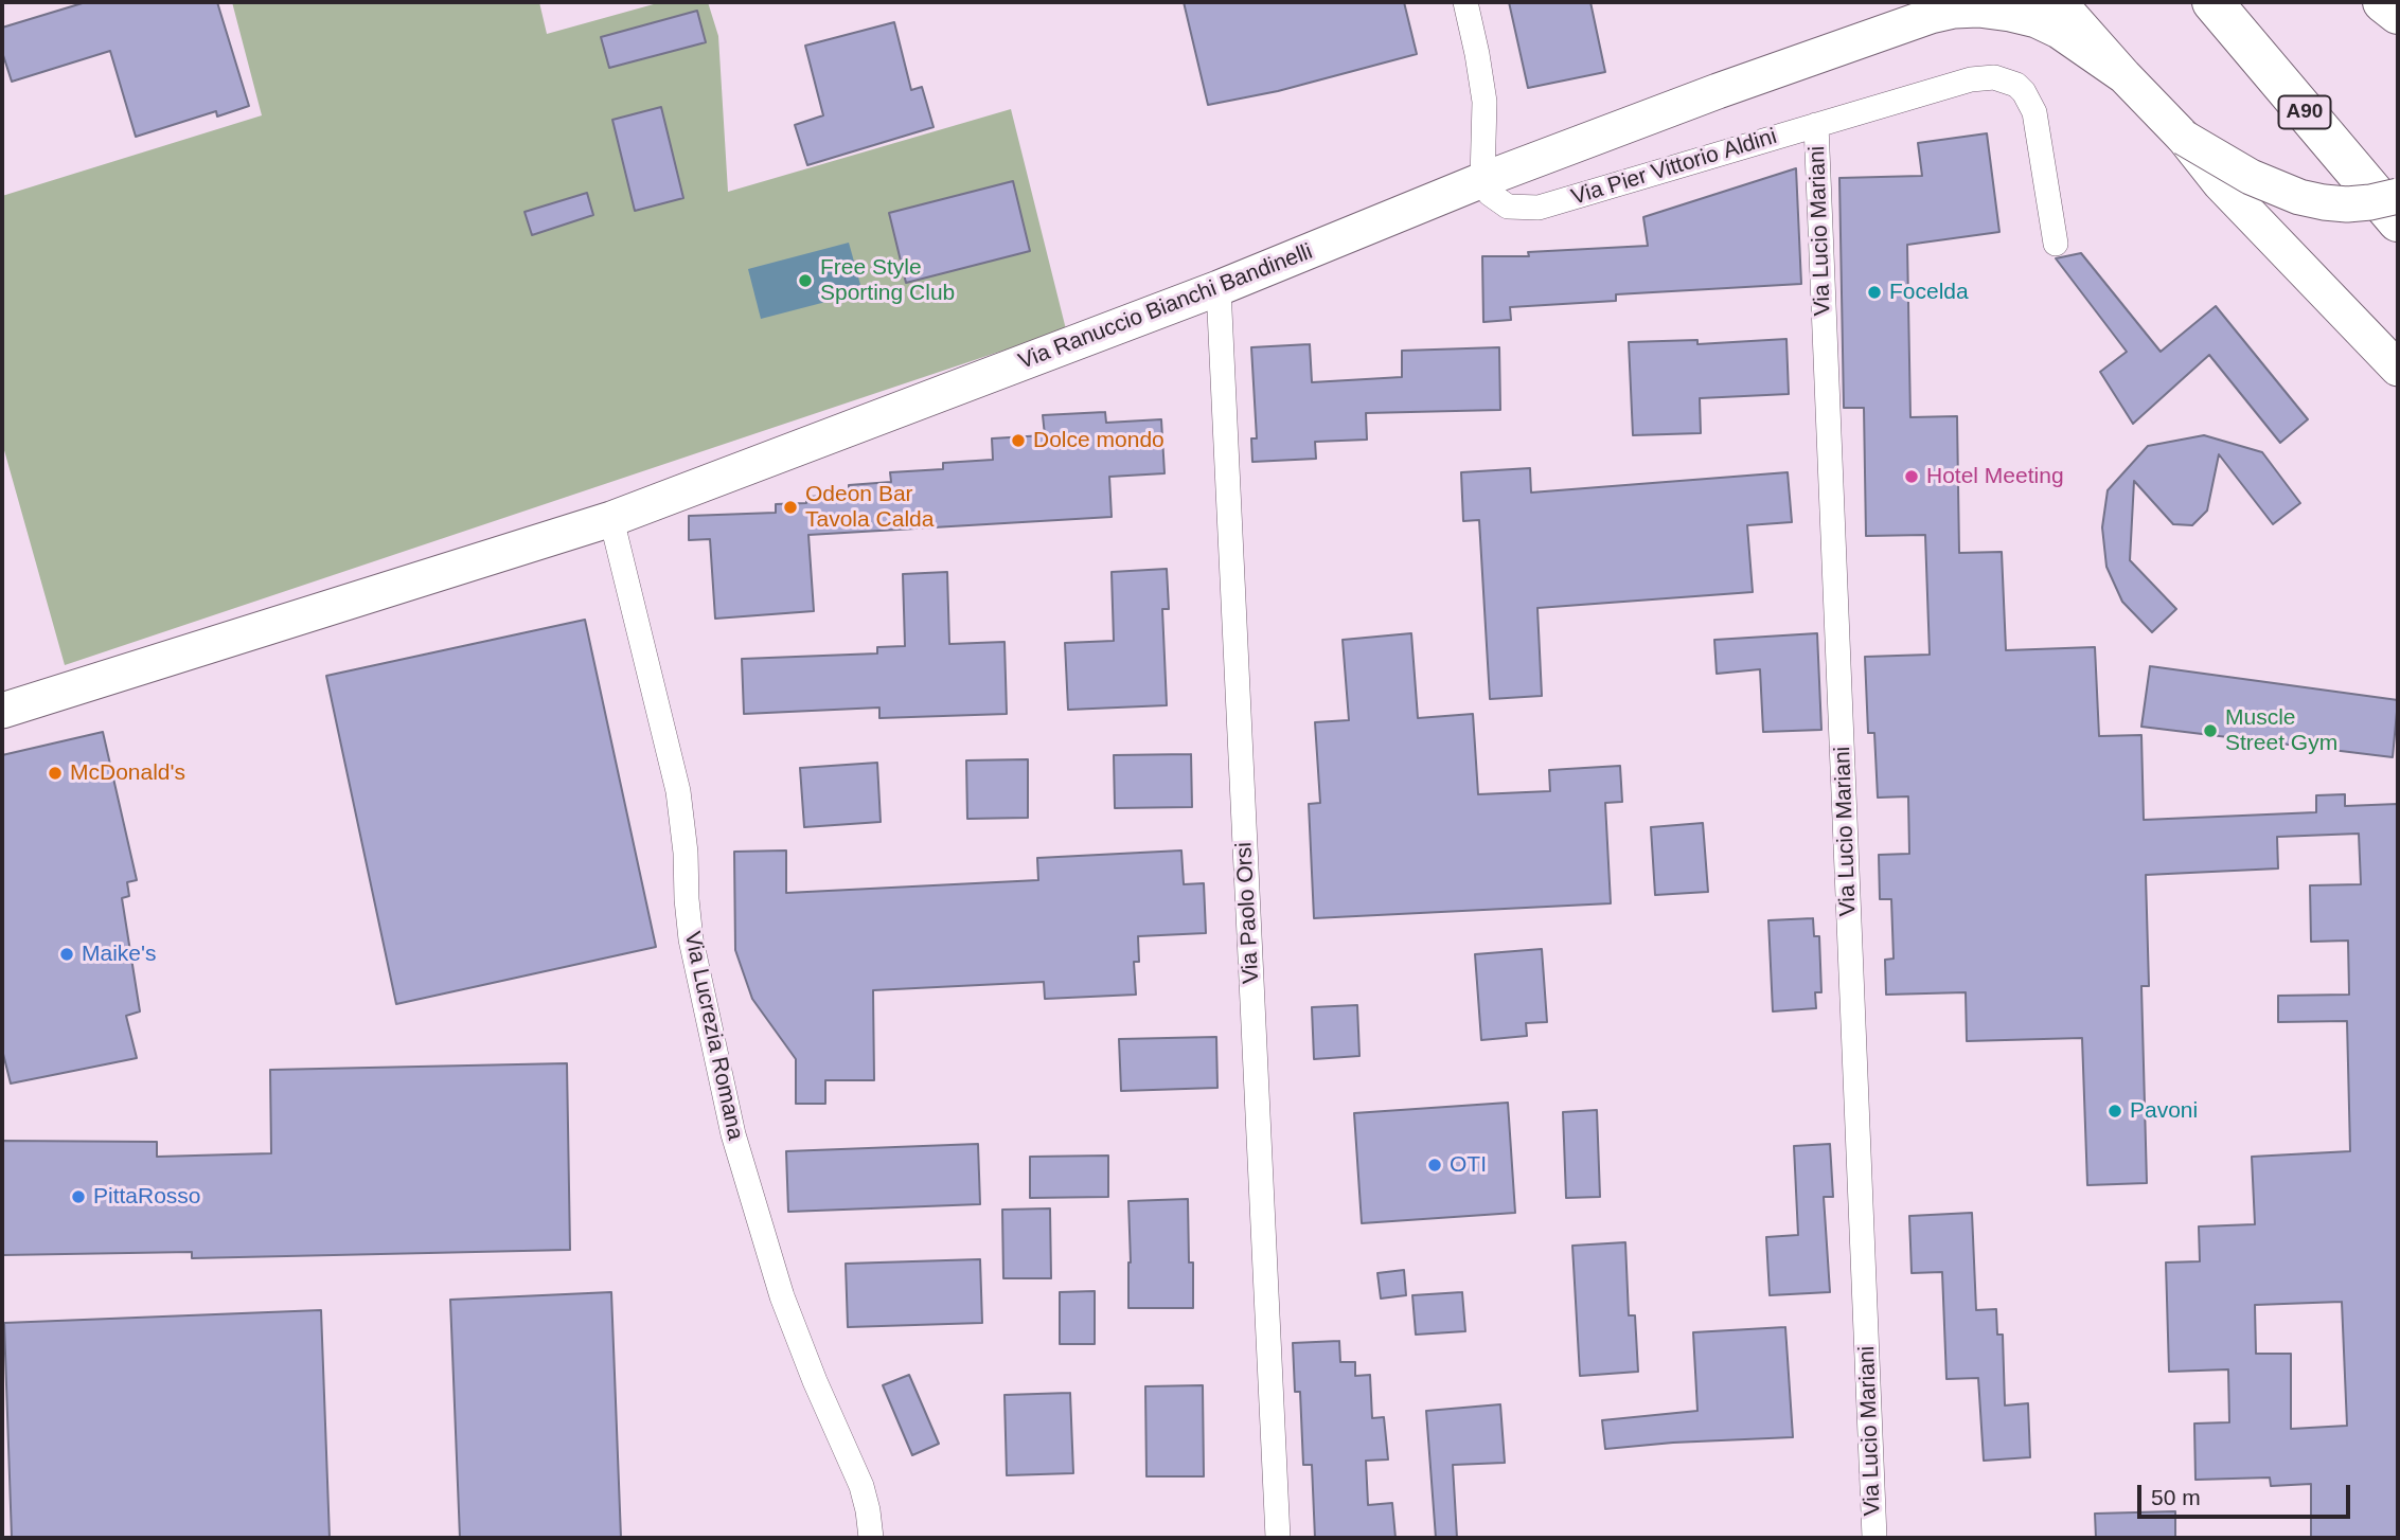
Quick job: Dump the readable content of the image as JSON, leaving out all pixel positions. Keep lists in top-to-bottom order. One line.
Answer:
{"streets":{"highway":["A90"],"street":["Via Pier Vittorio Aldini","Via Lucio Mariani","Via Ranuccio Bianchi Bandinelli","Via Paolo Orsi","Via Lucrezia Romana"]},"crossings":[["Via Pier Vittorio Aldini","Via Lucio Mariani"],["Via Pier Vittorio Aldini","Via Ranuccio Bianchi Bandinelli"],["Via Ranuccio Bianchi Bandinelli","Via Paolo Orsi"],["Via Ranuccio Bianchi Bandinelli","Via Lucrezia Romana"]],"places":["Free Style Sporting Club","Focelda","Dolce mondo","Hotel Meeting","Odeon Bar Tavola Calda","Muscle Street Gym","McDonald's","Maike's","Pavoni","OTI","PittaRosso"],"scale_bar":"50 m"}
